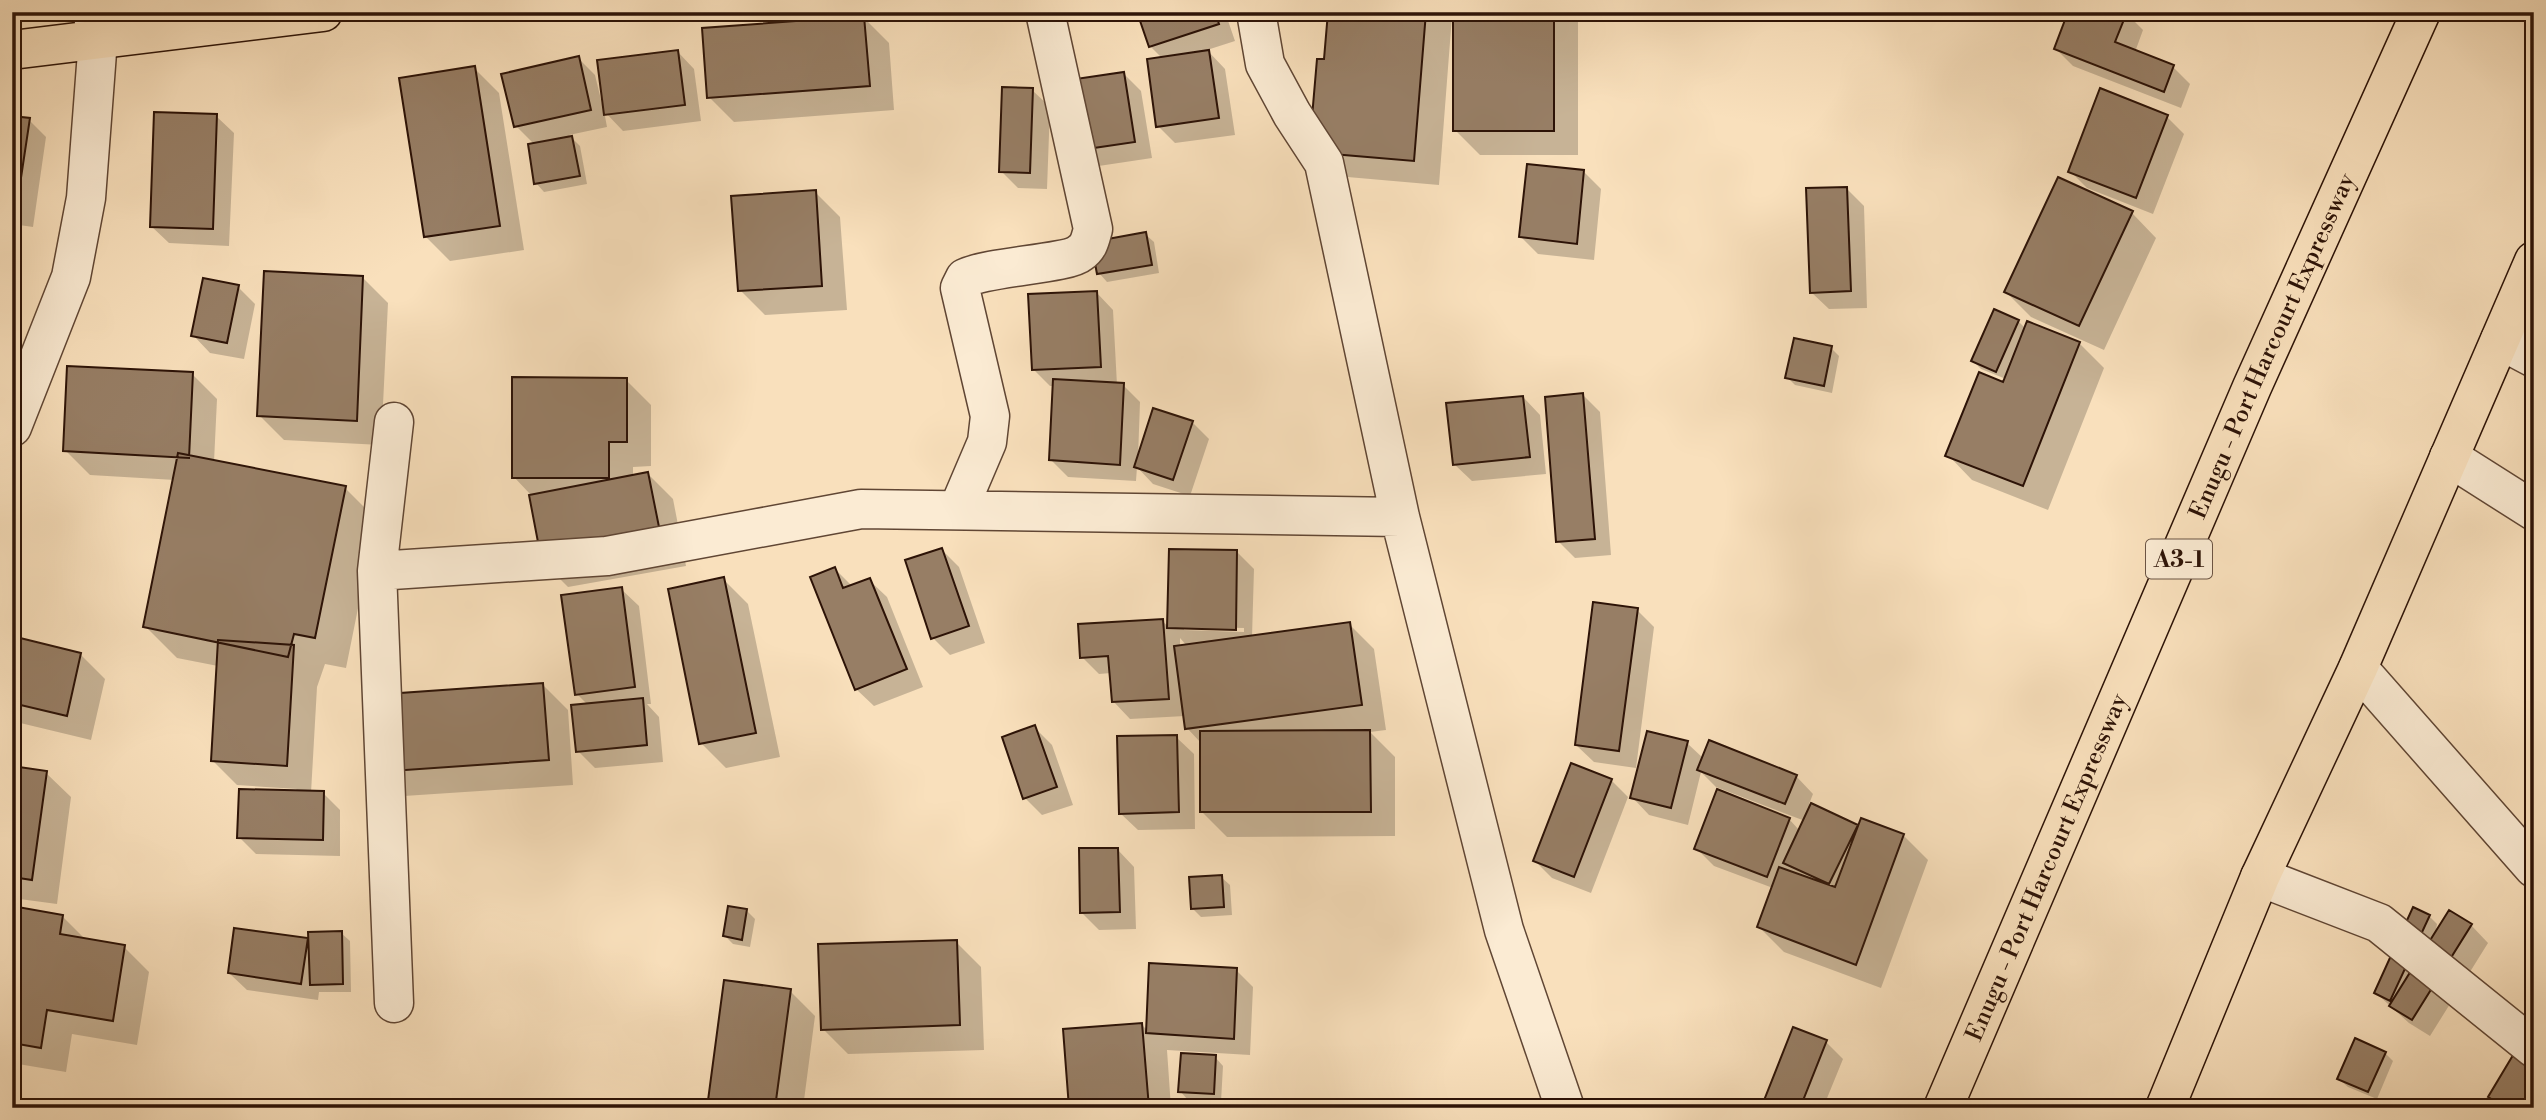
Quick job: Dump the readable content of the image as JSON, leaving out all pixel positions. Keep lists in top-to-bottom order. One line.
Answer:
{"streets":{"main road":["Enugu - Port Harcourt Expressway","A3-1"]}}
